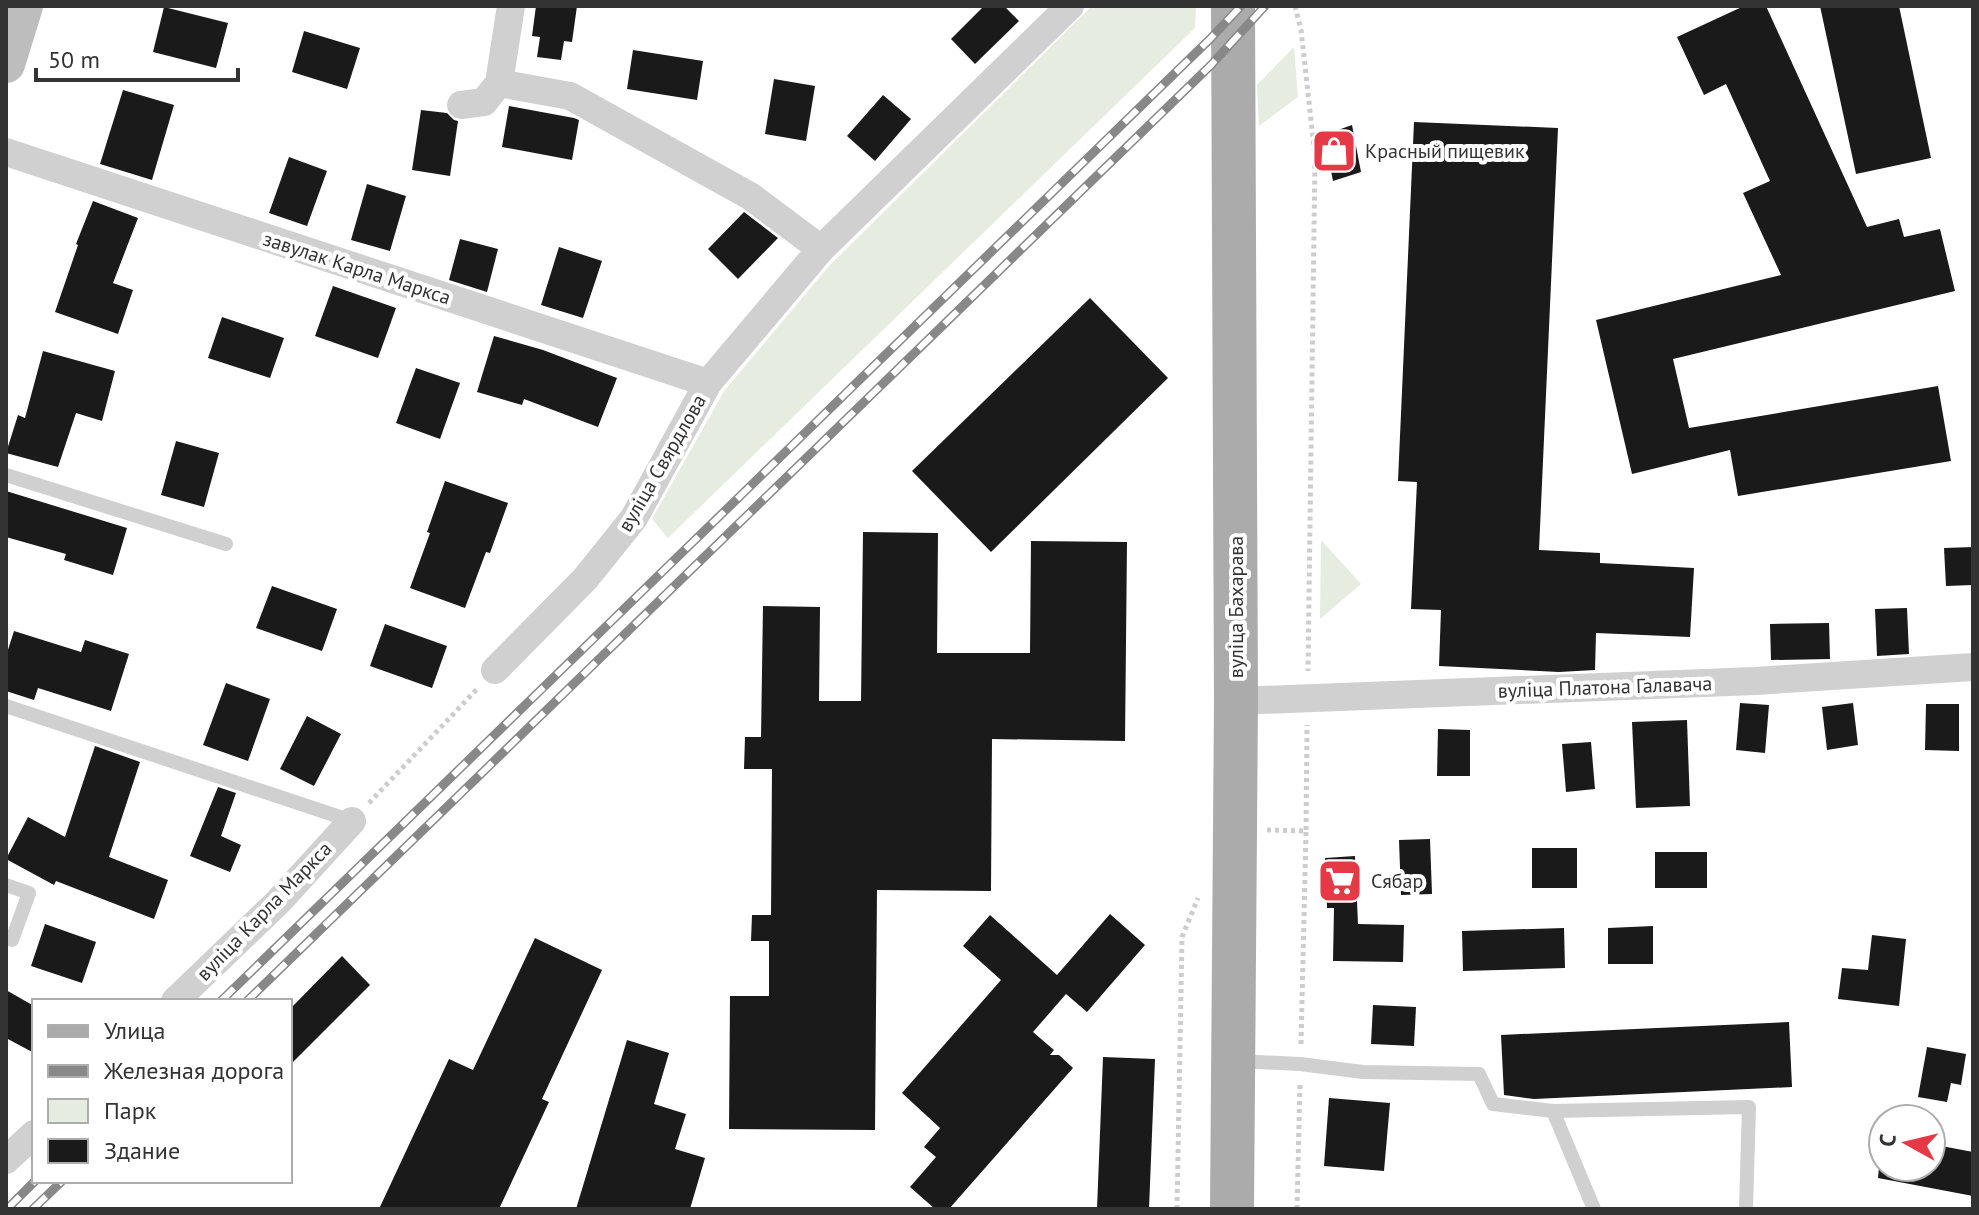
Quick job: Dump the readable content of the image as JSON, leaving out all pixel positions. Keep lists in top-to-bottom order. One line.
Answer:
{"streets":{"main road":["вуліца Бахарава"],"street":["завулак Карла Маркса","вуліца Свярдлова","вуліца Платона Галавача","вуліца Карла Маркса"]},"crossings":[["завулак Карла Маркса","вуліца Свярдлова"],["вуліца Бахарава","вуліца Платона Галавача"]],"places":{"shop":["Красный пищевик"],"supermarket":["Сябар"]},"legend":["Улица","Железная дорога","Парк","Здание"],"scale_bar":"50 m","north":"left"}
